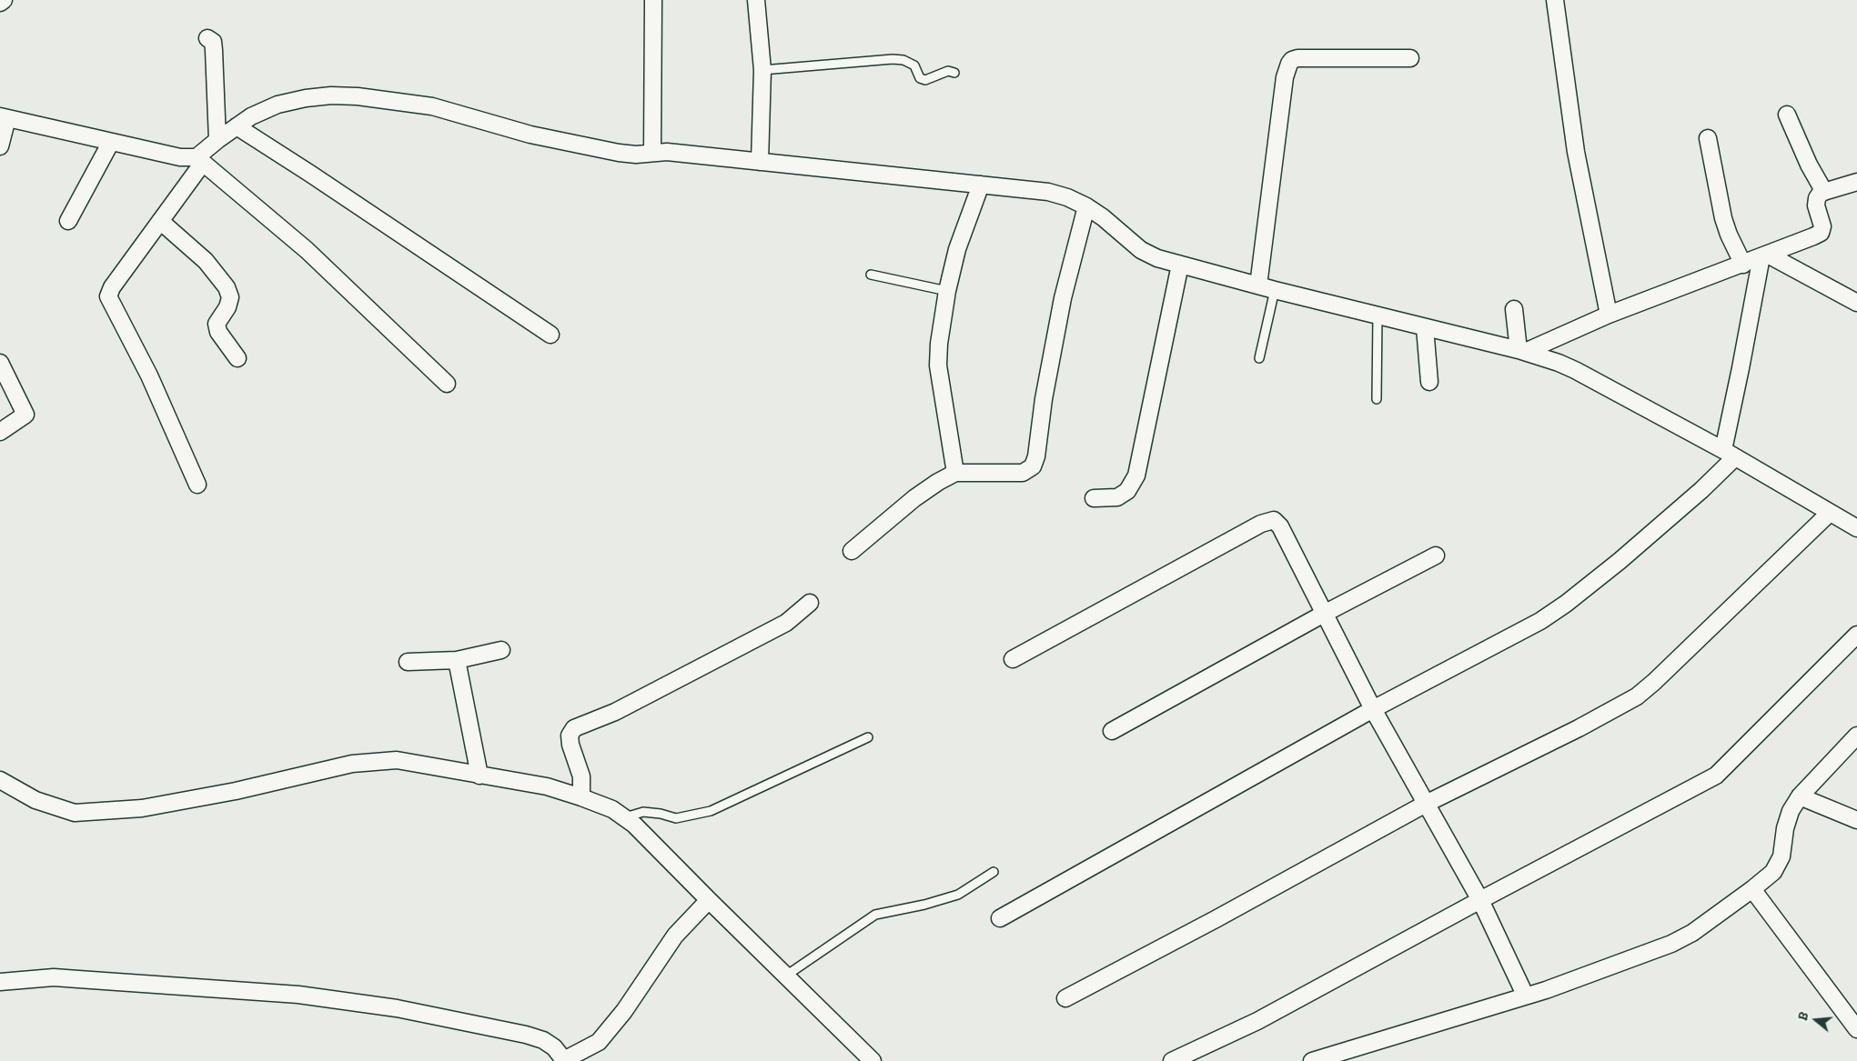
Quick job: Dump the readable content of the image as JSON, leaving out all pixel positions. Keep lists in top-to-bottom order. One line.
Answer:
{"north":"left"}
